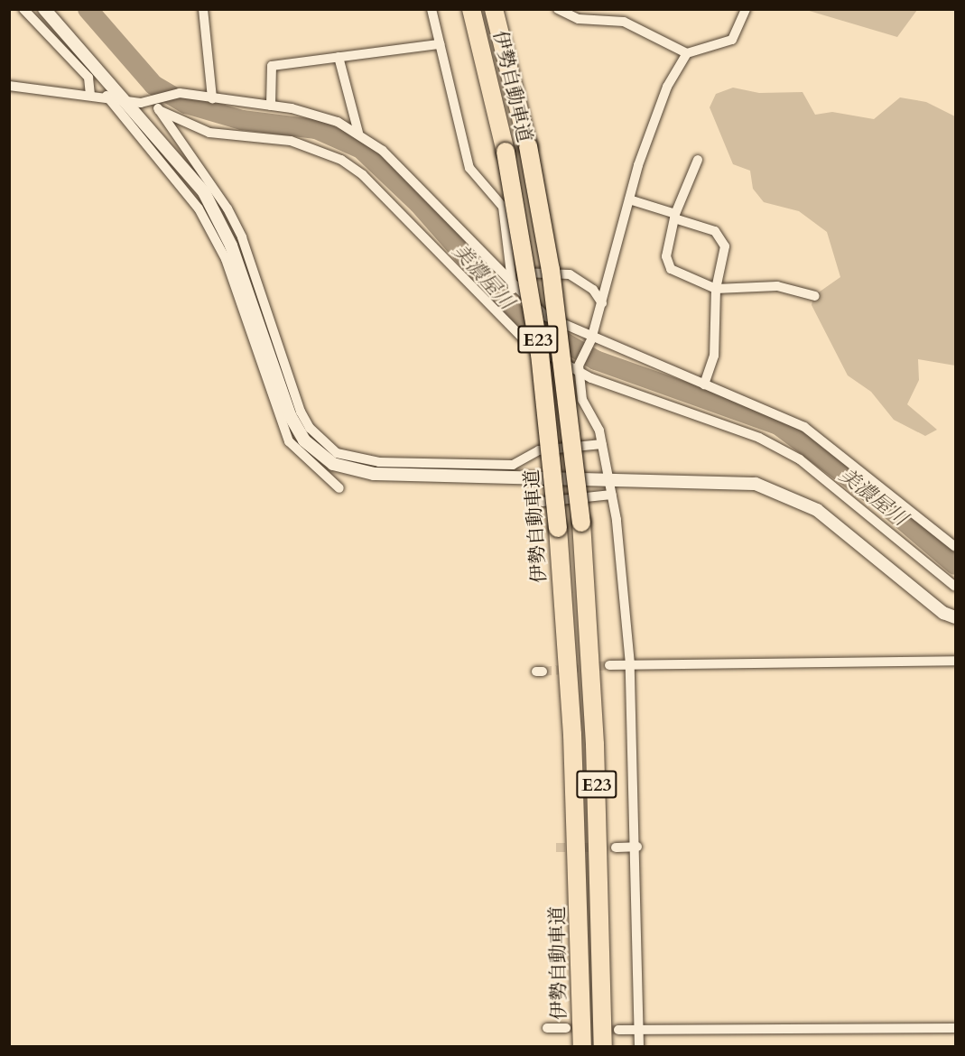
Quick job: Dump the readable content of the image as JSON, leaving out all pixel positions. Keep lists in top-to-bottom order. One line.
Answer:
{"streets":{"highway":["伊勢自動車道","E23"]},"water":["美濃屋川"]}
